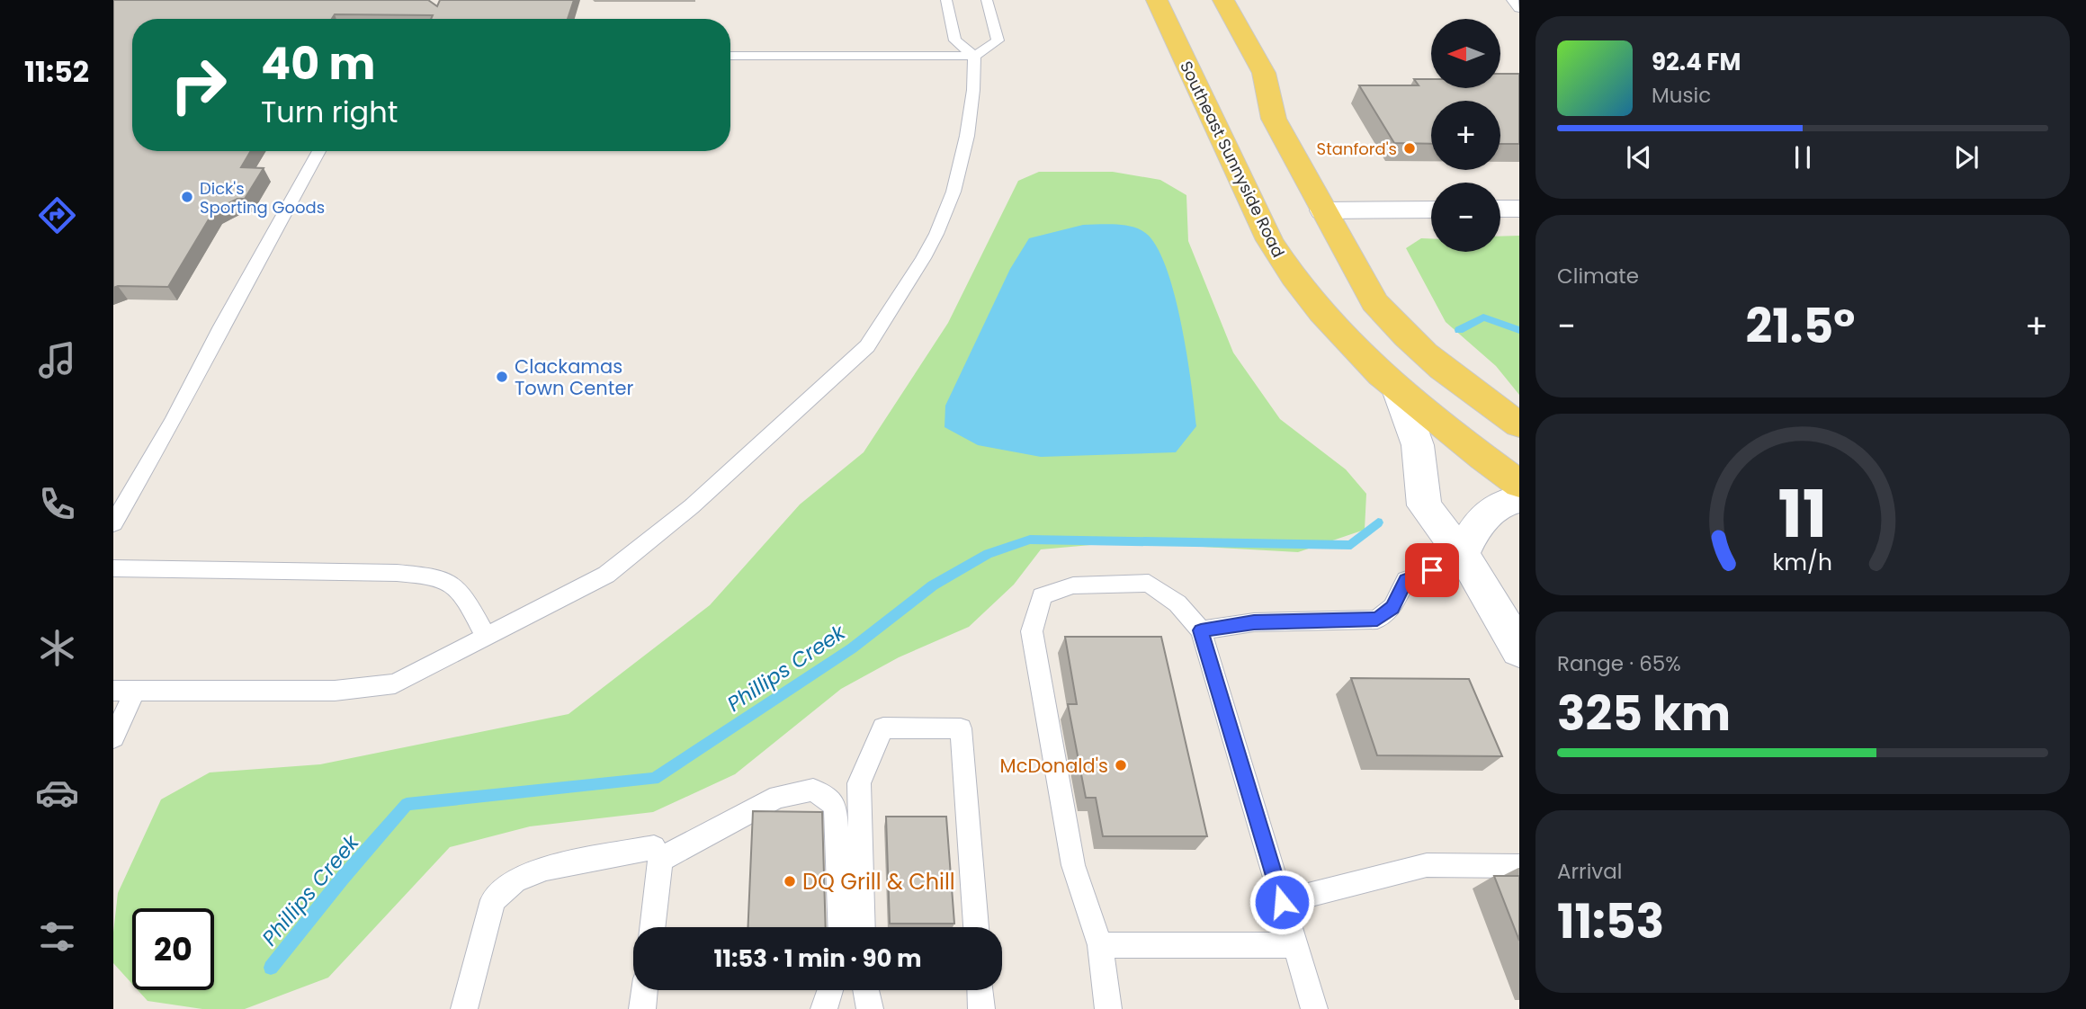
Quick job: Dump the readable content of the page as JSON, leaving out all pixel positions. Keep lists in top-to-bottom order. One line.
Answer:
{"streets":{"main road":["Southeast Sunnyside Road"]},"water":["Phillips Creek"],"places":["Stanford's","Dick's Sporting Goods","Clackamas Town Center","McDonald's","DQ Grill & Chill"],"north":"left","page":{"tabs":"11:52","map_buttons":["+","−"],"turn":["40 m","Turn right"],"song":["92.4 FM","Music"],"tile":["Climate",["Range · 65%","325 km"],["Arrival","11:53"]],"heat":["−","21.5°","+"],"limit":"20","trip":"11:53 · 1 min · 90 m","gauge":["11","km/h"]}}
